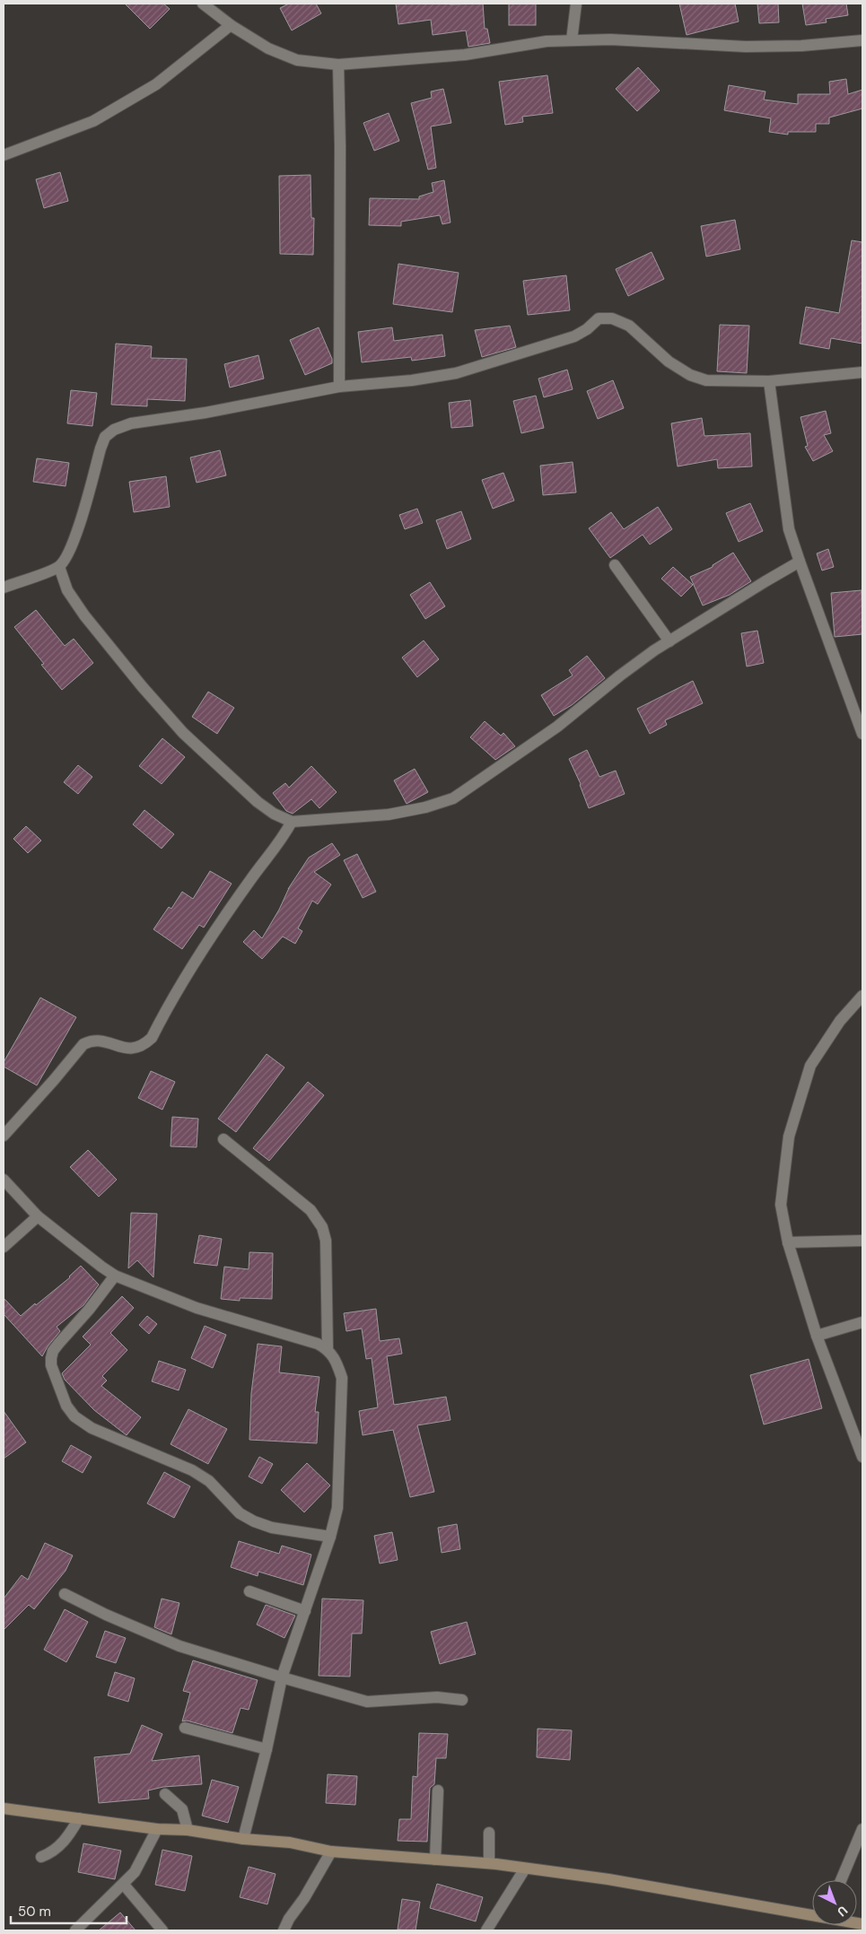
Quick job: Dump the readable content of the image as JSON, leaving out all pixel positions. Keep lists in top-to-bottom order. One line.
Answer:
{"scale_bar":"50 m","north":"bottom right"}
